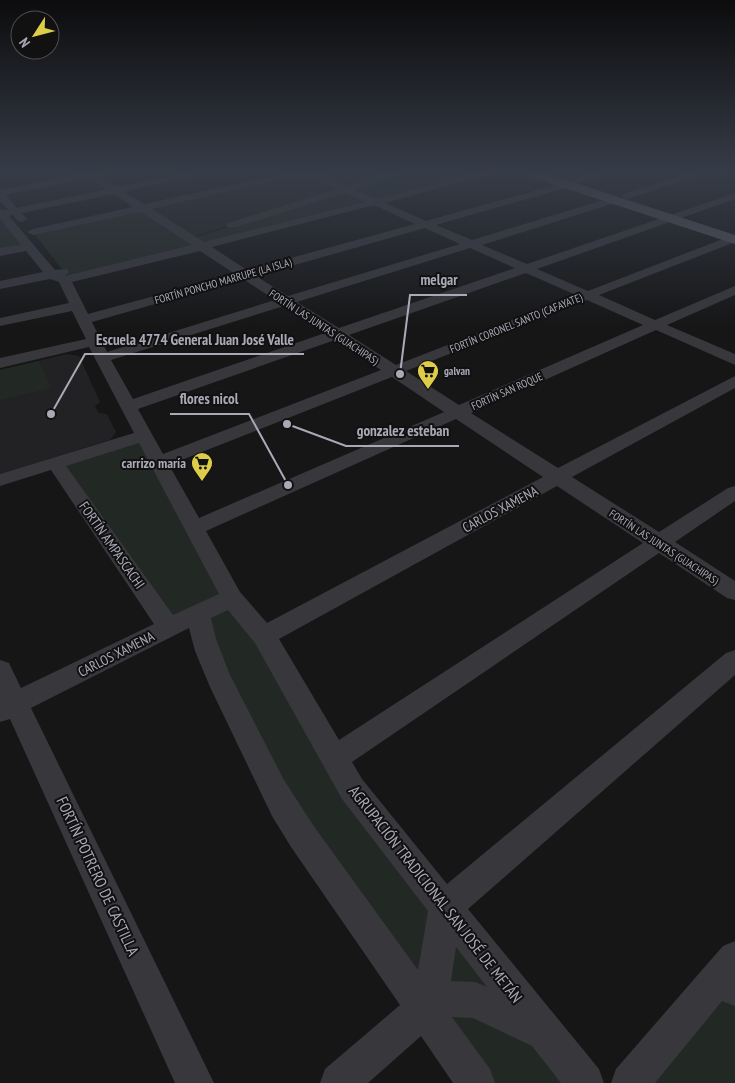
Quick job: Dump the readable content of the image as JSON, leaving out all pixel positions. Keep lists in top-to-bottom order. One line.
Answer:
{"streets":{"street":["FORTÍN PONCHO MARRUPE (LA ISLA)","FORTÍN CORONEL SANTO (CAFAYATE)","FORTÍN LAS JUNTAS (GUACHIPAS)","FORTÍN SAN ROQUE","CARLOS XAMENA","FORTÍN AMPASCACHI","FORTÍN POTRERO DE CASTILLA","AGRUPACIÓN TRADICIONAL SAN JOSÉ DE METÁN"]},"crossings":[["FORTÍN PONCHO MARRUPE (LA ISLA)","FORTÍN LAS JUNTAS (GUACHIPAS)"],["FORTÍN PONCHO MARRUPE (LA ISLA)","AGRUPACIÓN TRADICIONAL SAN JOSÉ DE METÁN"],["FORTÍN CORONEL SANTO (CAFAYATE)","FORTÍN LAS JUNTAS (GUACHIPAS)"],["FORTÍN CORONEL SANTO (CAFAYATE)","AGRUPACIÓN TRADICIONAL SAN JOSÉ DE METÁN"],["FORTÍN LAS JUNTAS (GUACHIPAS)","FORTÍN SAN ROQUE"],["FORTÍN LAS JUNTAS (GUACHIPAS)","CARLOS XAMENA"],["FORTÍN SAN ROQUE","AGRUPACIÓN TRADICIONAL SAN JOSÉ DE METÁN"],["CARLOS XAMENA","FORTÍN AMPASCACHI"],["CARLOS XAMENA","FORTÍN POTRERO DE CASTILLA"],["CARLOS XAMENA","AGRUPACIÓN TRADICIONAL SAN JOSÉ DE METÁN"]],"places":{"other":["melgar","Escuela 4774 General Juan José Valle","gonzalez esteban","flores nicol"],"supermarket":["galvan","carrizo maría"]},"north":"bottom left"}
